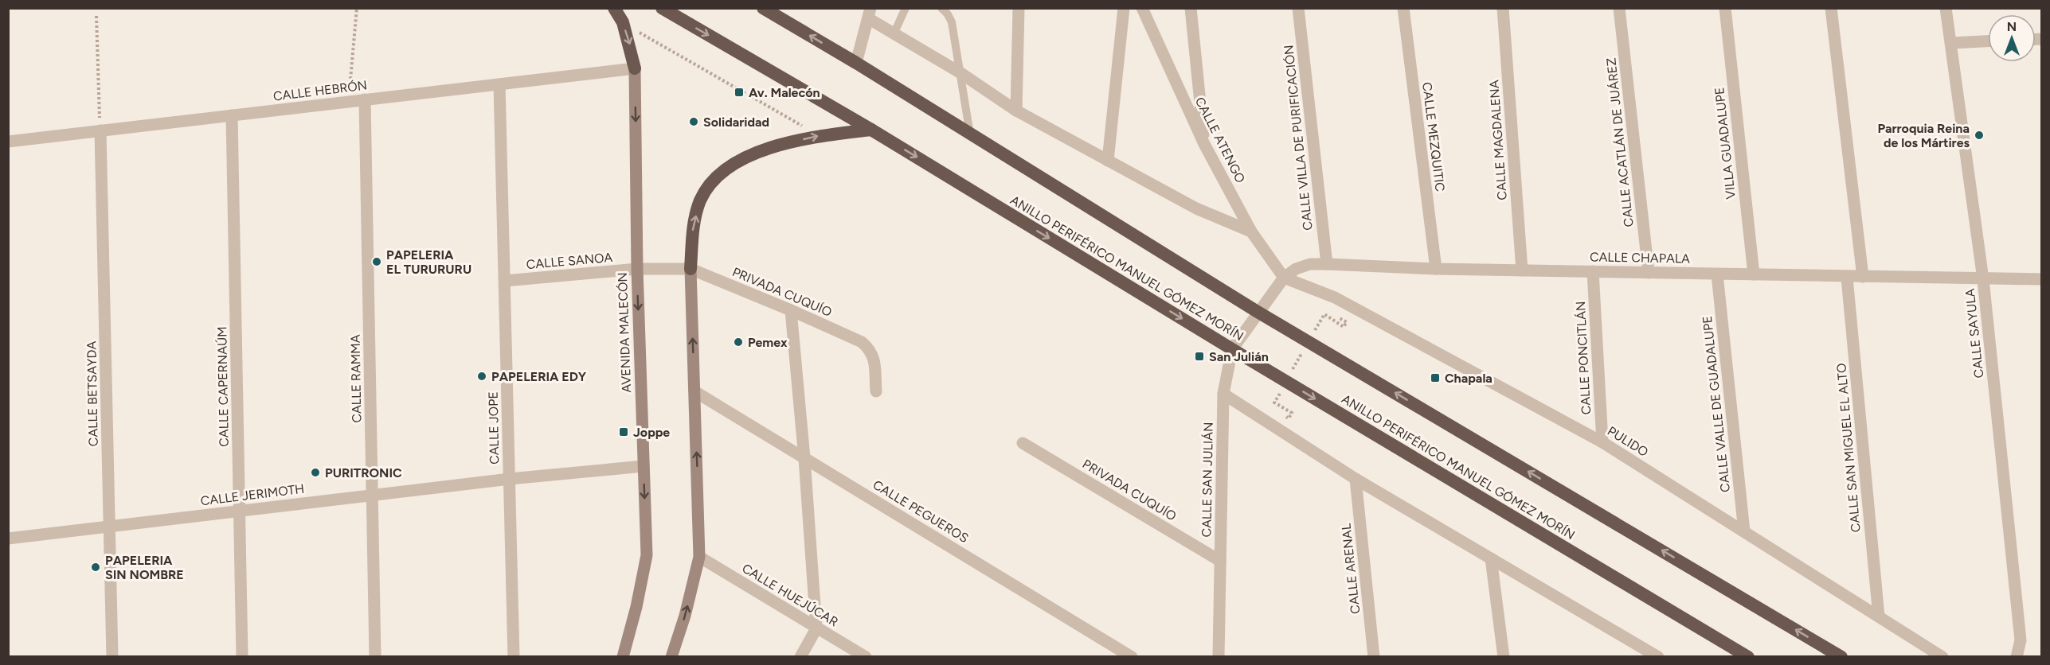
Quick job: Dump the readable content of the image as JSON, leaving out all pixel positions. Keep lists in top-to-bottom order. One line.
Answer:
{"streets":{"highway":["ANILLO PERIFÉRICO MANUEL GÓMEZ MORÍN","AVENIDA MALECÓN"],"street":["CALLE HEBRÓN","CALLE MEZQUITIC","CALLE VILLA DE PURIFICACIÓN","CALLE ATENGO","CALLE MAGDALENA","CALLE ACATLÁN DE JUÁREZ","VILLA GUADALUPE","CALLE CHAPALA","CALLE SANOA","PRIVADA CUQUÍO","CALLE SAYULA","CALLE PONCITLÁN","CALLE RAMMA","CALLE CAPERNAÚM","CALLE BETSAYDA","CALLE VALLE DE GUADALUPE","CALLE JOPE","PULIDO","CALLE SAN MIGUEL EL ALTO","CALLE SAN JULIÁN","CALLE JERIMOTH","CALLE PEGUEROS","CALLE ARENAL","CALLE HUEJÚCAR"]},"crossings":[["CALLE HEBRÓN","AVENIDA MALECÓN"],["CALLE HEBRÓN","CALLE RAMMA"],["CALLE HEBRÓN","CALLE CAPERNAÚM"],["CALLE HEBRÓN","CALLE BETSAYDA"],["CALLE HEBRÓN","CALLE JOPE"],["CALLE MEZQUITIC","CALLE CHAPALA"],["CALLE VILLA DE PURIFICACIÓN","CALLE CHAPALA"],["CALLE ATENGO","CALLE CHAPALA"],["CALLE ATENGO","PULIDO"],["CALLE MAGDALENA","CALLE CHAPALA"],["CALLE ACATLÁN DE JUÁREZ","CALLE CHAPALA"],["VILLA GUADALUPE","CALLE CHAPALA"],["CALLE CHAPALA","CALLE SAYULA"],["CALLE CHAPALA","CALLE PONCITLÁN"],["CALLE CHAPALA","CALLE VALLE DE GUADALUPE"],["CALLE CHAPALA","PULIDO"],["CALLE CHAPALA","CALLE SAN MIGUEL EL ALTO"],["CALLE CHAPALA","CALLE SAN JULIÁN"],["CALLE SANOA","PRIVADA CUQUÍO"],["CALLE SANOA","AVENIDA MALECÓN"],["CALLE SANOA","CALLE JOPE"],["ANILLO PERIFÉRICO MANUEL GÓMEZ MORÍN","CALLE SAN JULIÁN"],["PRIVADA CUQUÍO","AVENIDA MALECÓN"],["PRIVADA CUQUÍO","CALLE SAN JULIÁN"],["AVENIDA MALECÓN","CALLE JERIMOTH"],["CALLE PONCITLÁN","PULIDO"],["CALLE RAMMA","CALLE JERIMOTH"],["CALLE CAPERNAÚM","CALLE JERIMOTH"],["CALLE BETSAYDA","CALLE JERIMOTH"],["CALLE VALLE DE GUADALUPE","PULIDO"],["CALLE JOPE","CALLE JERIMOTH"],["PULIDO","CALLE SAN MIGUEL EL ALTO"]],"one_way":["AVENIDA MALECÓN"],"places":{"transit":["Av. Malecón","San Julián","Chapala","Joppe"],"other":["Solidaridad","Parroquia Reina de los Mártires","PAPELERIA EL TURURURU","Pemex","PAPELERIA EDY","PURITRONIC","PAPELERIA SIN NOMBRE"]},"north":"top"}
